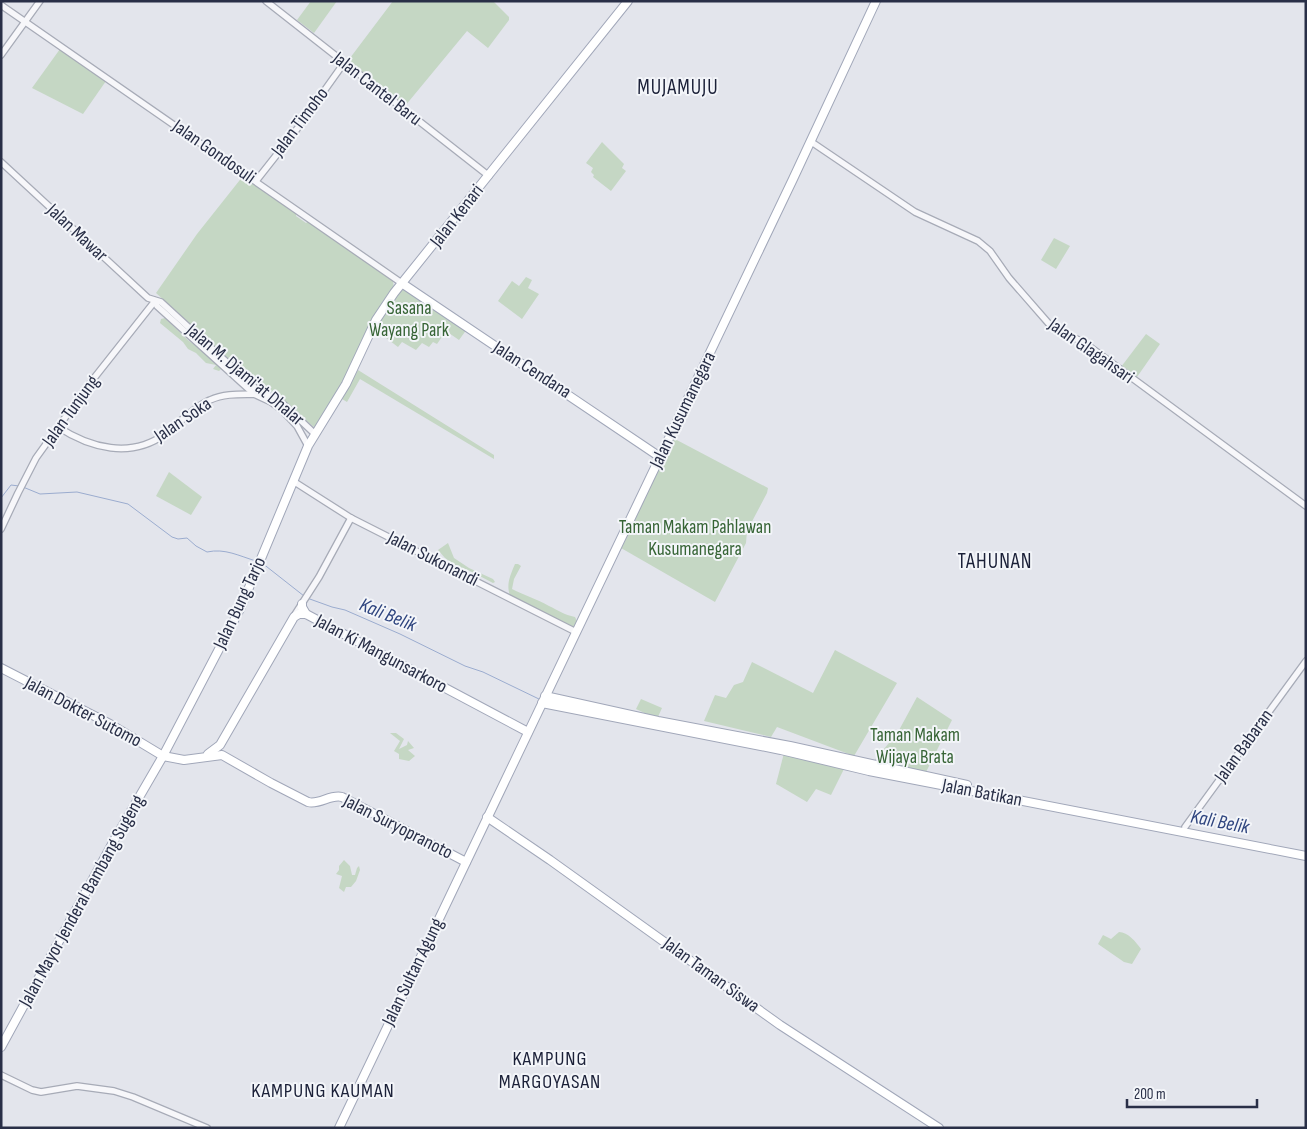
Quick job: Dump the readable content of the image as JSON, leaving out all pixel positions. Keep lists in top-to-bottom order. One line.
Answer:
{"streets":{"main road":["Jalan Kenari","Jalan Cendana","Jalan Kusumanegara","Jalan Bung Tarjo","Jalan Ki Mangunsarkoro","Jalan Dokter Sutomo","Jalan Batikan","Jalan Suryopranoto","Jalan Mayor Jenderal Bambang Sugeng","Jalan Sultan Agung","Jalan Taman Siswa"],"street":["Jalan Cantel Baru","Jalan Timoho","Jalan Gondosuli","Jalan Mawar","Jalan Glagahsari","Jalan M. Djami'at Dhalar","Jalan Tunjung","Jalan Soka","Jalan Sukonandi","Jalan Babaran"]},"crossings":[["Jalan Cantel Baru","Jalan Timoho"],["Jalan Cantel Baru","Jalan Kenari"],["Jalan Timoho","Jalan Gondosuli"],["Jalan Gondosuli","Jalan Kenari"],["Jalan Gondosuli","Jalan Cendana"],["Jalan Kenari","Jalan Cendana"],["Jalan Kenari","Jalan M. Djami'at Dhalar"],["Jalan Kenari","Jalan Bung Tarjo"],["Jalan Mawar","Jalan M. Djami'at Dhalar"],["Jalan Mawar","Jalan Tunjung"],["Jalan Glagahsari","Jalan Kusumanegara"],["Jalan Cendana","Jalan Kusumanegara"],["Jalan M. Djami'at Dhalar","Jalan Tunjung"],["Jalan M. Djami'at Dhalar","Jalan Soka"],["Jalan M. Djami'at Dhalar","Jalan Bung Tarjo"],["Jalan Kusumanegara","Jalan Sukonandi"],["Jalan Kusumanegara","Jalan Ki Mangunsarkoro"],["Jalan Kusumanegara","Jalan Batikan"],["Jalan Kusumanegara","Jalan Sultan Agung"],["Jalan Kusumanegara","Jalan Taman Siswa"],["Jalan Tunjung","Jalan Soka"],["Jalan Sukonandi","Jalan Bung Tarjo"],["Jalan Bung Tarjo","Jalan Dokter Sutomo"],["Jalan Bung Tarjo","Jalan Mayor Jenderal Bambang Sugeng"],["Jalan Dokter Sutomo","Jalan Mayor Jenderal Bambang Sugeng"],["Jalan Babaran","Jalan Batikan"],["Jalan Suryopranoto","Jalan Sultan Agung"],["Jalan Sultan Agung","Jalan Taman Siswa"]],"districts":["MUJAMUJU","TAHUNAN","KAMPUNG MARGOYASAN","KAMPUNG KAUMAN"],"water":["Kali Belik"],"parks":["Sasana Wayang Park","Taman Makam Pahlawan Kusumanegara","Taman Makam Wijaya Brata"],"scale_bar":"200 m"}
